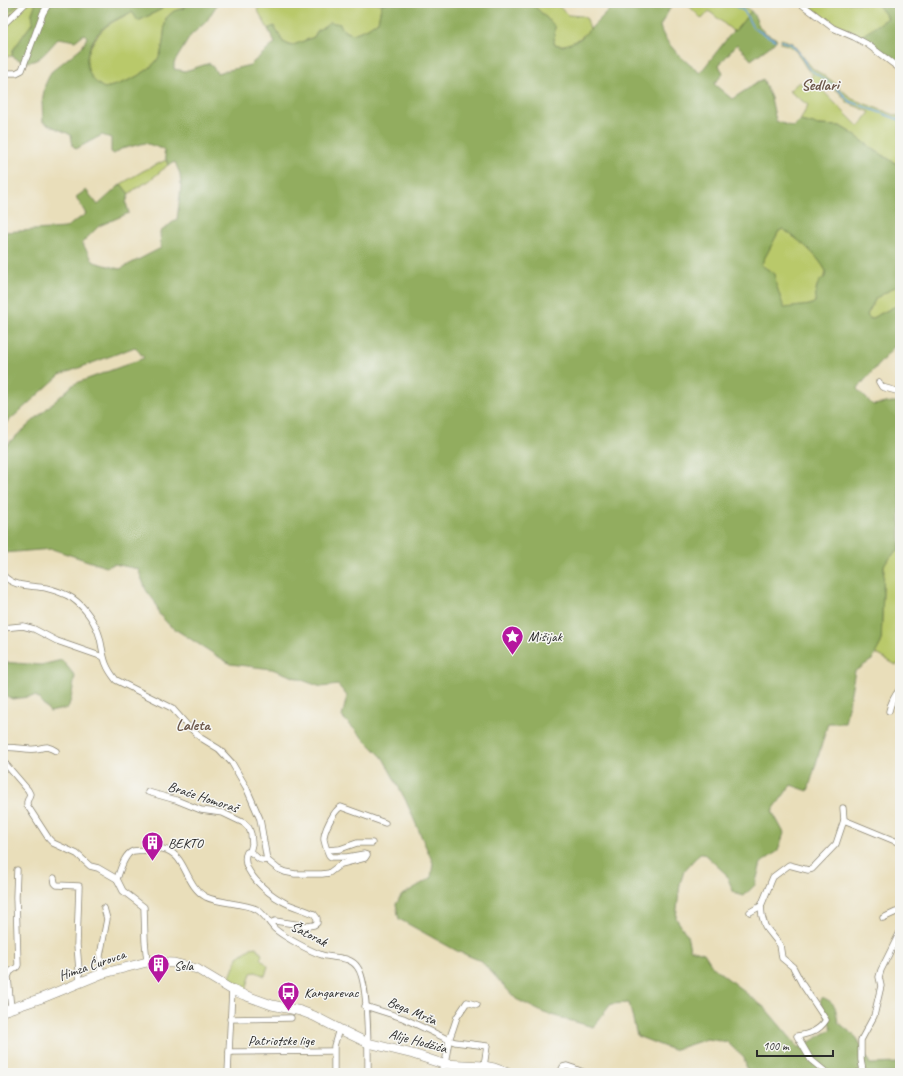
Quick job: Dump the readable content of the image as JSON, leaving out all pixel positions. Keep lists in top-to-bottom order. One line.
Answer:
{"streets":{"main road":["Himza Ćurovca","Alije Hodžića"],"street":["Braće Homoraš","Šatorak","Bega Mrša","Patriotske lige"]},"crossings":[["Braće Homoraš","Šatorak"],["Šatorak","Himza Ćurovca"],["Šatorak","Bega Mrša"],["Šatorak","Alije Hodžića"],["Himza Ćurovca","Alije Hodžića"],["Bega Mrša","Alije Hodžića"]],"districts":["Sedlari","Laleta"],"places":{"place":["Mišijak"],"building":["BEKTO","Sela"],"bus stop":["Kangarevac"]},"scale_bar":"100 m"}
